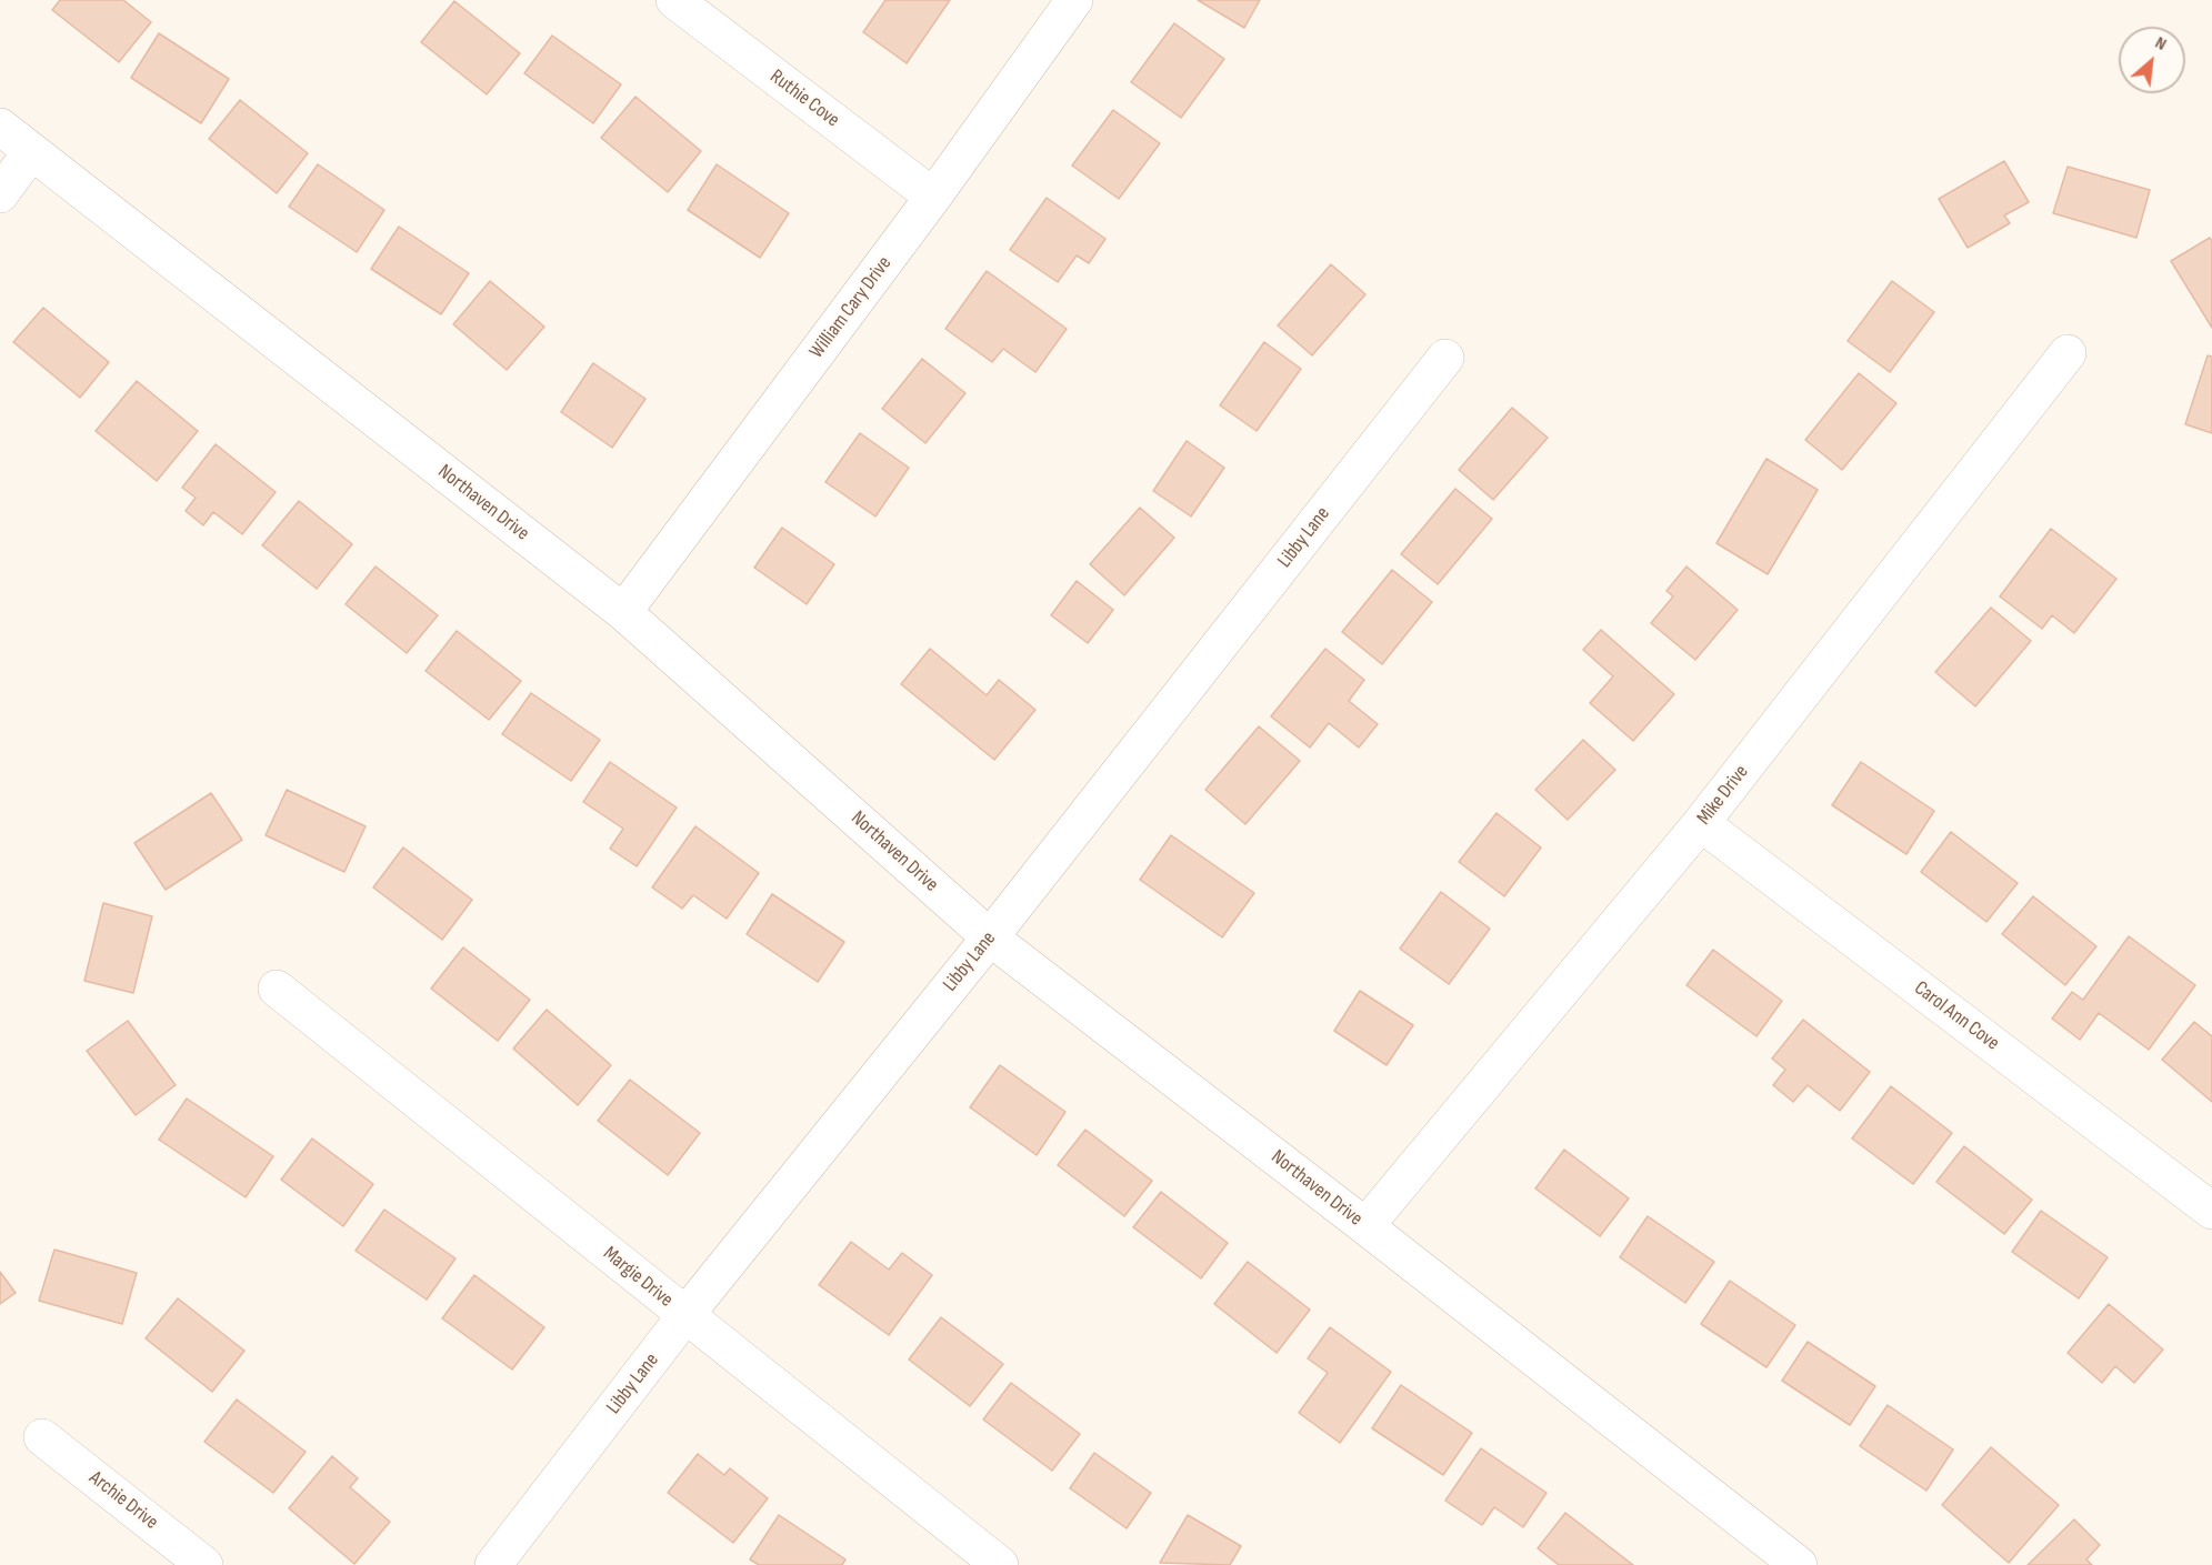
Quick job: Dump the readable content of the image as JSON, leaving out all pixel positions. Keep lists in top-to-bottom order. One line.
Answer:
{"streets":{"street":["Ruthie Cove","William Cary Drive","Northaven Drive","Libby Lane","Mike Drive","Carol Ann Cove","Margie Drive","Archie Drive"]},"crossings":[["Ruthie Cove","William Cary Drive"],["William Cary Drive","Northaven Drive"],["Northaven Drive","Libby Lane"],["Northaven Drive","Mike Drive"],["Libby Lane","Margie Drive"],["Mike Drive","Carol Ann Cove"]],"north":"top right"}
